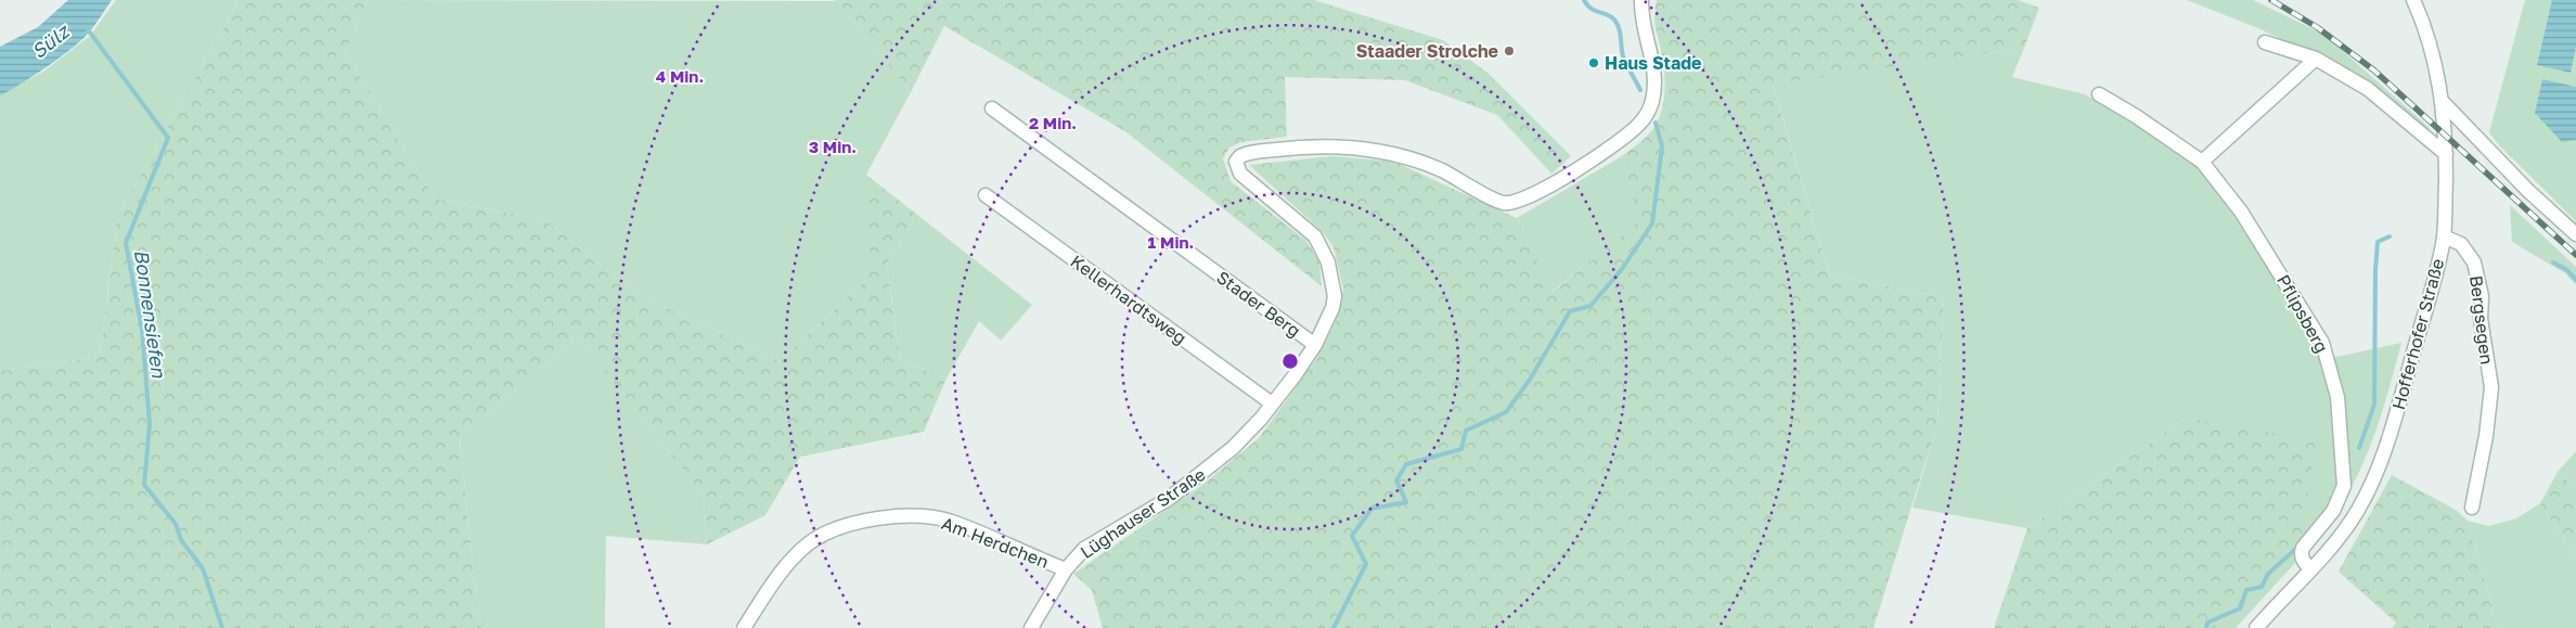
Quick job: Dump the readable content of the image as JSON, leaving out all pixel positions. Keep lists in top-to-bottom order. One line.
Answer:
{"streets":{"street":["Kellerhardtsweg","Stader Berg","Pflipsberg","Bergsegen","Hofferhofer Straße","Lüghauser Straße","Am Herdchen"]},"crossings":[["Kellerhardtsweg","Lüghauser Straße"],["Stader Berg","Lüghauser Straße"],["Pflipsberg","Hofferhofer Straße"],["Bergsegen","Hofferhofer Straße"],["Lüghauser Straße","Am Herdchen"]],"water":["Sülz","Bonnensiefen"],"places":["Staader Strolche","Haus Stade"],"rings":["4 Min.","2 Min.","3 Min.","1 Min."]}
